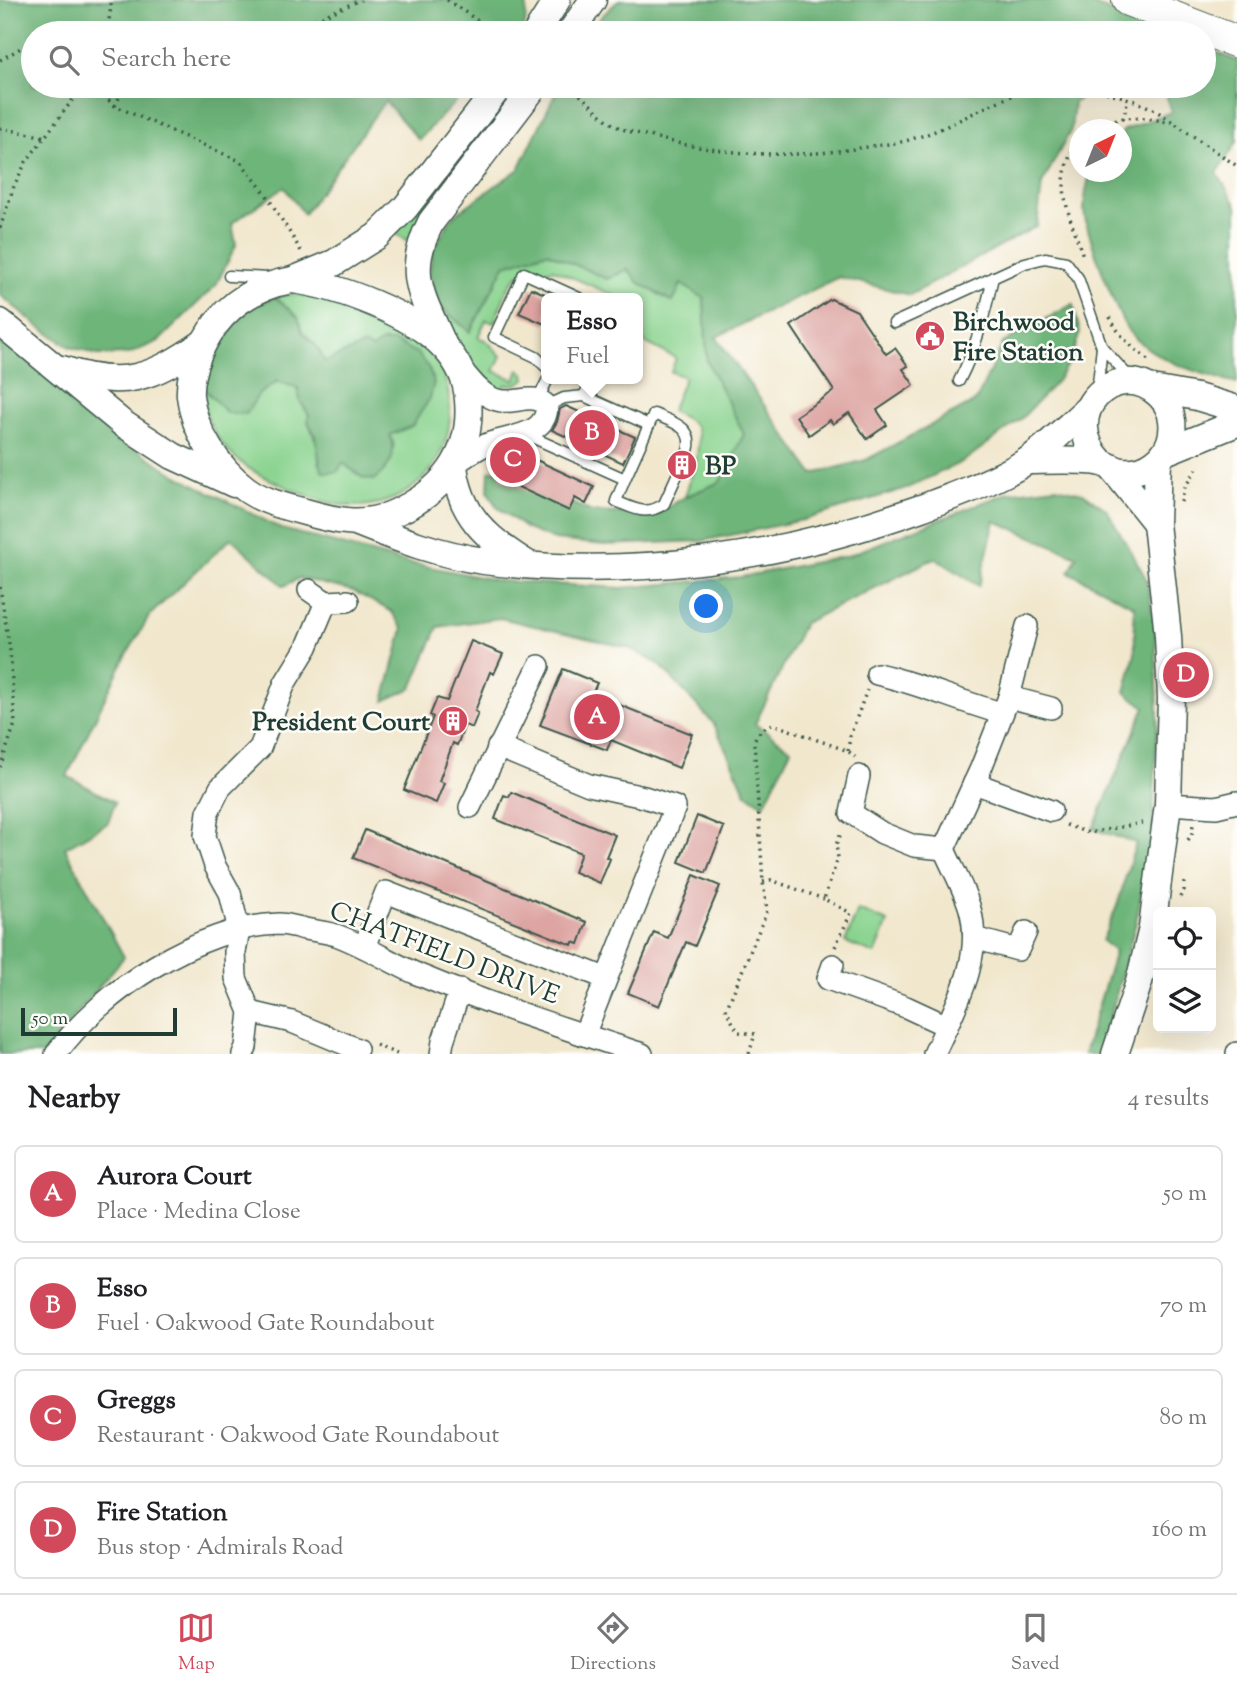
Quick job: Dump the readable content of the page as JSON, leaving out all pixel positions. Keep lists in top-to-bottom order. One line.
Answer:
{"streets":{"street":["CHATFIELD DRIVE"]},"places":{"public building":["Birchwood Fire Station"],"building":["BP","President Court"]},"scale_bar":"50 m","north":"top right","page":{"search":"Search here","popup":["Esso","Fuel"],"pins":["B","C","D","A"],"scale":"50 m","heading":["Nearby","4 results"],"list":[{"mark":"A","name":"Aurora Court","note":"Place · Medina Close","value":"50 m"},{"mark":"B","name":"Esso","note":"Fuel · Oakwood Gate Roundabout","value":"70 m"},{"mark":"C","name":"Greggs","note":"Restaurant · Oakwood Gate Roundabout","value":"80 m"},{"mark":"D","name":"Fire Station","note":"Bus stop · Admirals Road","value":"160 m"}],"nav":["Map","Directions","Saved"]}}
